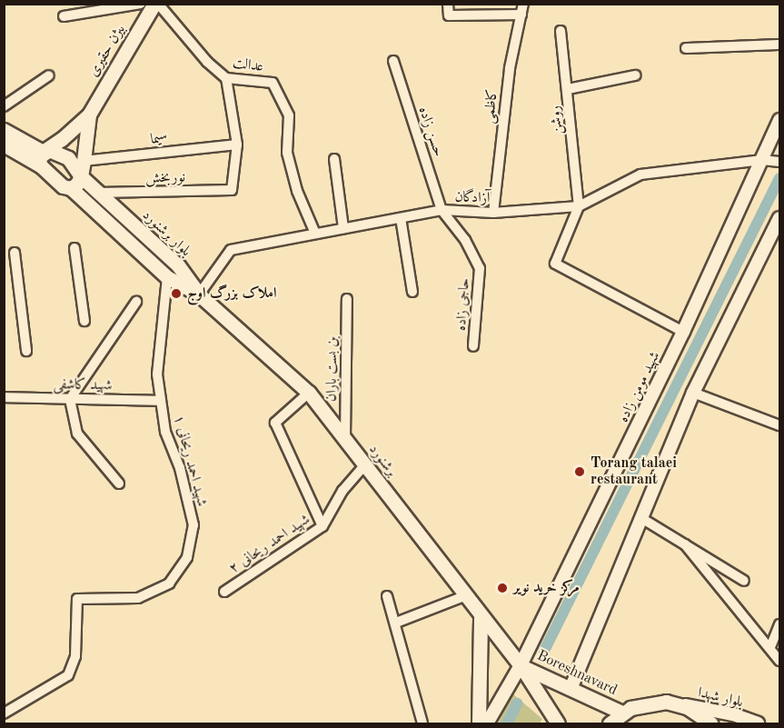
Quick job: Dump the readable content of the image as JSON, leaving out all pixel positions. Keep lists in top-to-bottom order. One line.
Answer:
{"streets":{"main road":["بیژن حقیری","بلوار برشنورد","برشنورد","Boreshnavard"],"street":["عدالت","کاظمی","روشن","حسن زاده","سیما","نوربخش","آزادگان","حاجی زاده","بن بست باران","شهید کاشفی","شهید مومن زاده","شهید احمد ریحانی ۱","شهید احمد ریحانی ۲","بلوار شهدا"]},"crossings":[["بیژن حقیری","عدالت"],["عدالت","آزادگان"],["کاظمی","آزادگان"],["روشن","آزادگان"],["حسن زاده","آزادگان"],["حسن زاده","حاجی زاده"],["سیما","نوربخش"],["نوربخش","بلوار برشنورد"],["آزادگان","بلوار برشنورد"],["آزادگان","حاجی زاده"],["آزادگان","شهید مومن زاده"],["آزادگان","برشنورد"],["بلوار برشنورد","شهید احمد ریحانی ۱"],["بلوار برشنورد","برشنورد"],["بن بست باران","برشنورد"],["شهید کاشفی","شهید احمد ریحانی ۱"],["شهید مومن زاده","برشنورد"],["شهید مومن زاده","Boreshnavard"],["برشنورد","شهید احمد ریحانی ۲"],["برشنورد","Boreshnavard"]],"places":["املاک بزرگ اوج","Torang talaei restaurant","مرکز خرید نویر"]}
